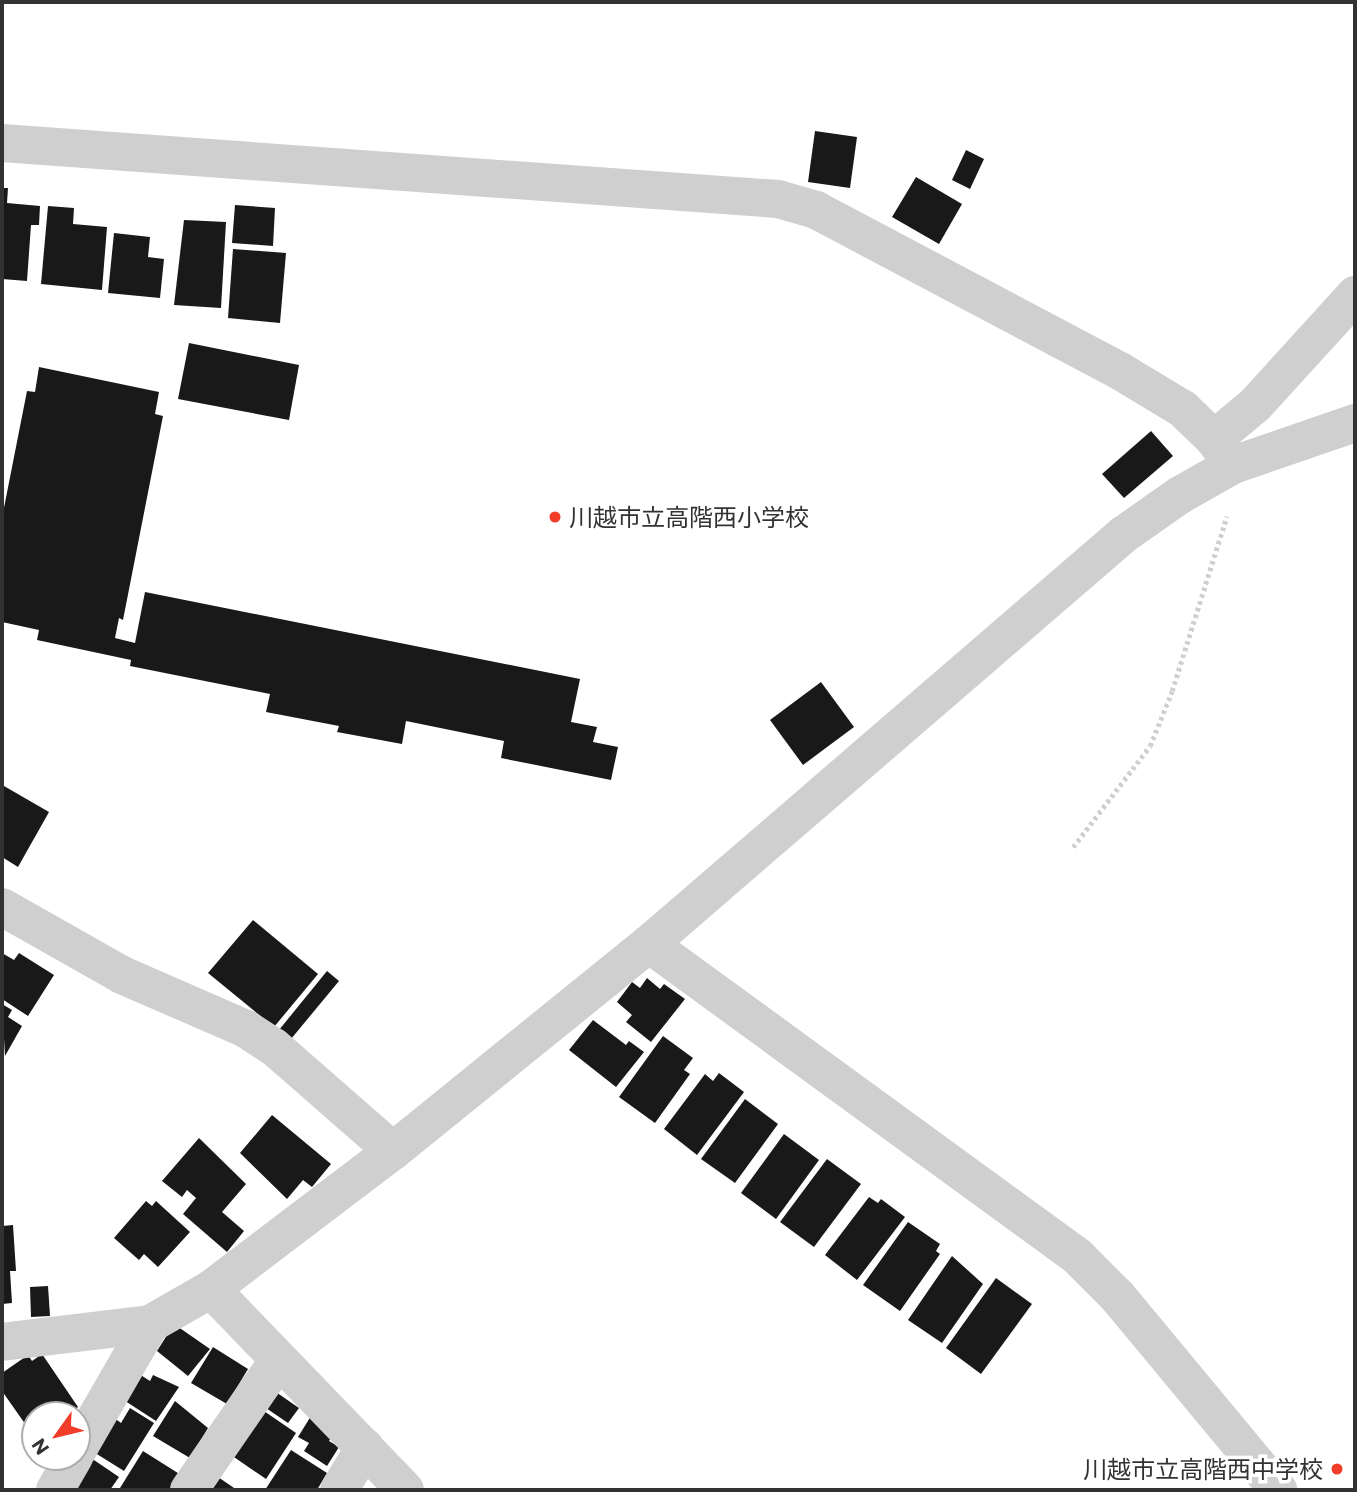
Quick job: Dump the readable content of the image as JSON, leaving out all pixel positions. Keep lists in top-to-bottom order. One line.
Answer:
{"places":["川越市立高階西小学校","川越市立高階西中学校"],"north":"bottom left"}
